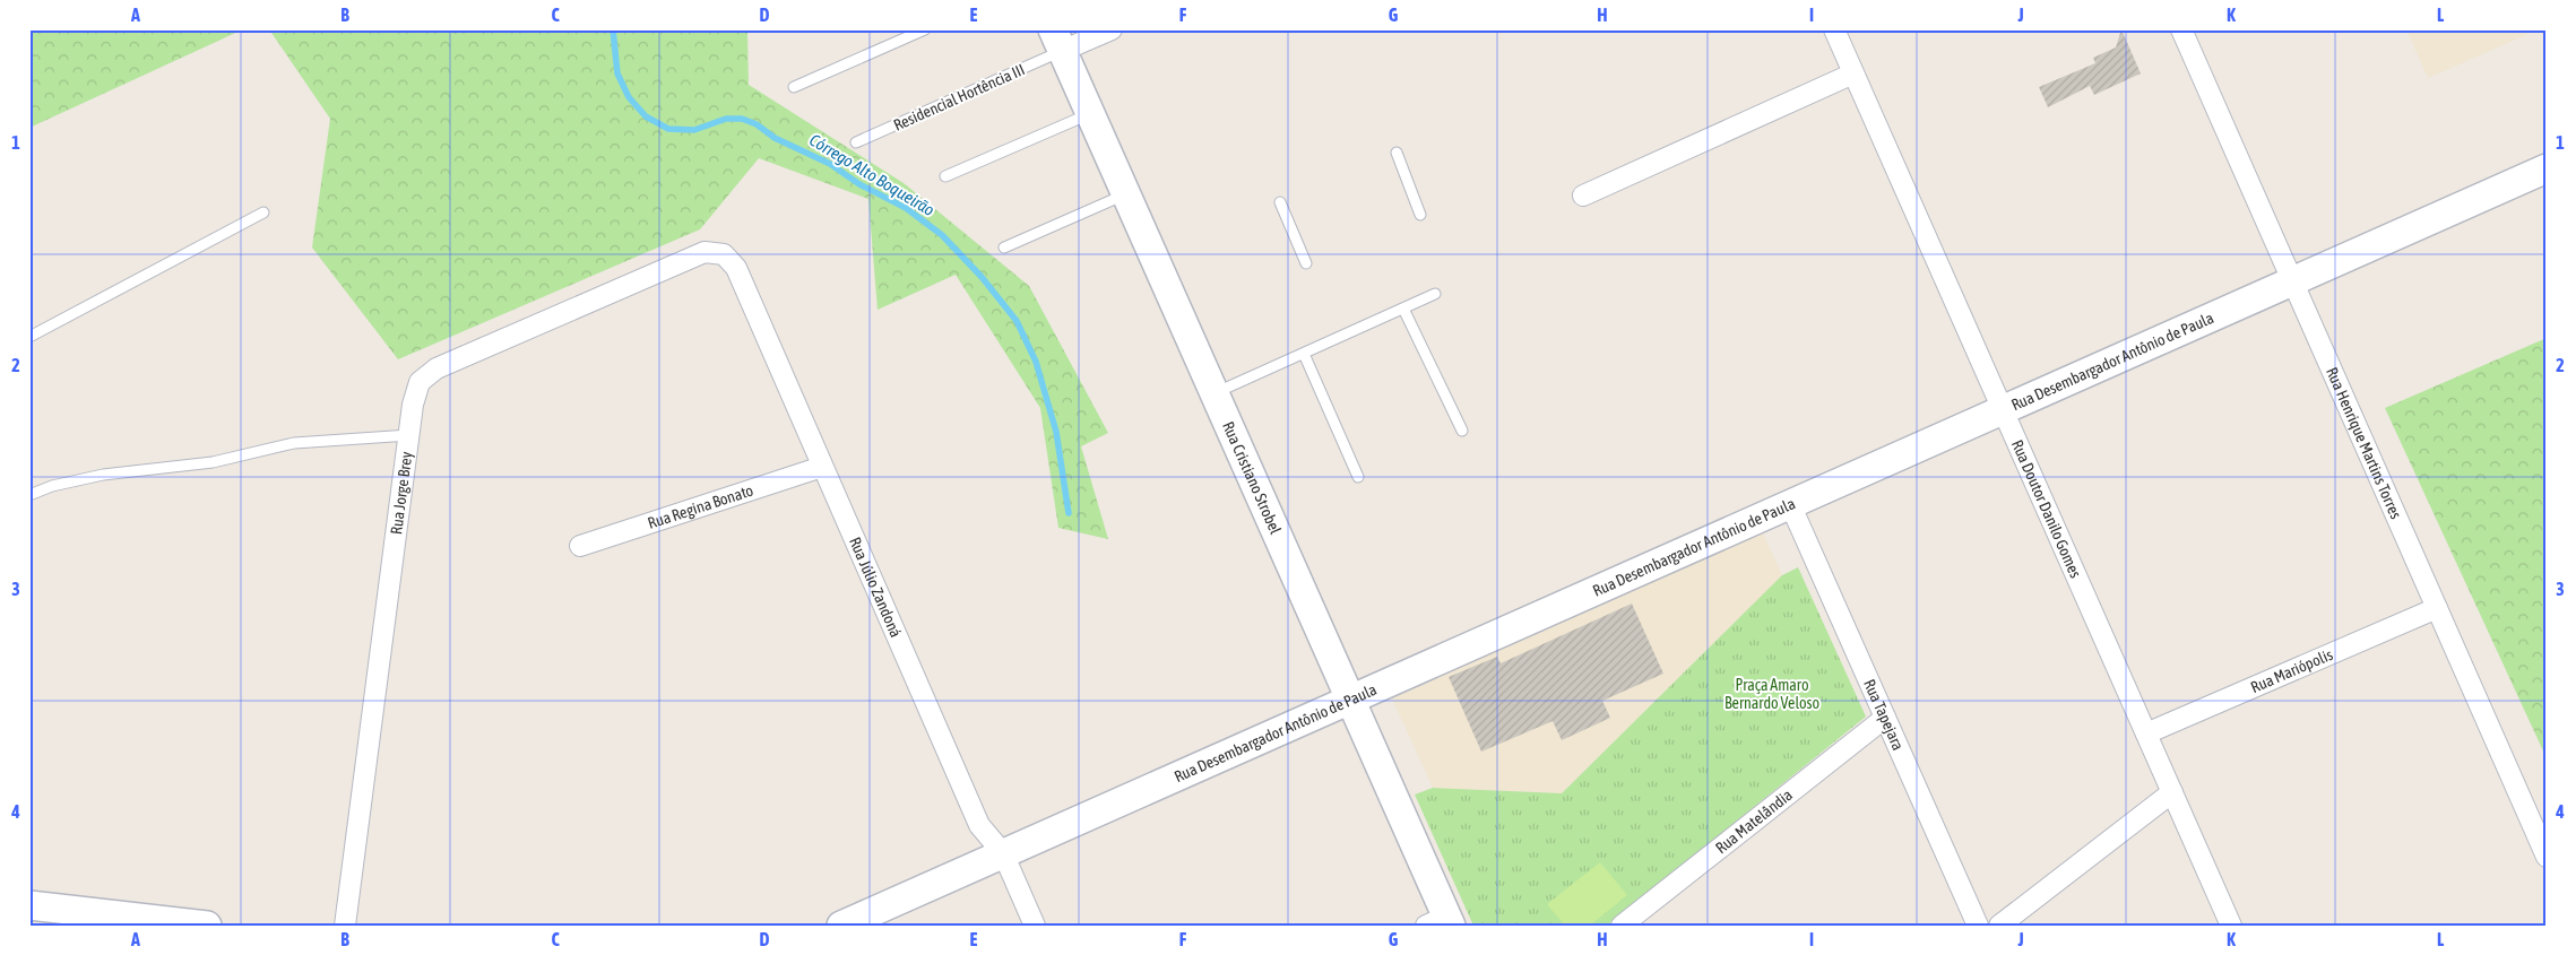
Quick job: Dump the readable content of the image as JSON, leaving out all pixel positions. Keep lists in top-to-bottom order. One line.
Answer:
{"streets":{"main road":["Rua Desembargador Antônio de Paula","Rua Cristiano Strobel"],"street":["Rua Henrique Martins Torres","Rua Jorge Brey","Rua Regina Bonato","Rua Doutor Danilo Gomes","Rua Júlio Zandoná","Rua Mariópolis","Rua Tapejara","Rua Matelândia"],"lane":["Residencial Hortência III"]},"crossings":[["Residencial Hortência III","Rua Cristiano Strobel"],["Rua Desembargador Antônio de Paula","Rua Henrique Martins Torres"],["Rua Desembargador Antônio de Paula","Rua Cristiano Strobel"],["Rua Desembargador Antônio de Paula","Rua Doutor Danilo Gomes"],["Rua Desembargador Antônio de Paula","Rua Júlio Zandoná"],["Rua Desembargador Antônio de Paula","Rua Tapejara"],["Rua Henrique Martins Torres","Rua Mariópolis"],["Rua Jorge Brey","Rua Júlio Zandoná"],["Rua Regina Bonato","Rua Júlio Zandoná"],["Rua Doutor Danilo Gomes","Rua Mariópolis"],["Rua Tapejara","Rua Matelândia"]],"water":["Córrego Alto Boqueirão"],"parks":["Praça Amaro Bernardo Veloso"],"grid":{"columns":["A","B","C","D","E","F","G","H","I","J","K","L"],"rows":["1","2","3","4"]}}
